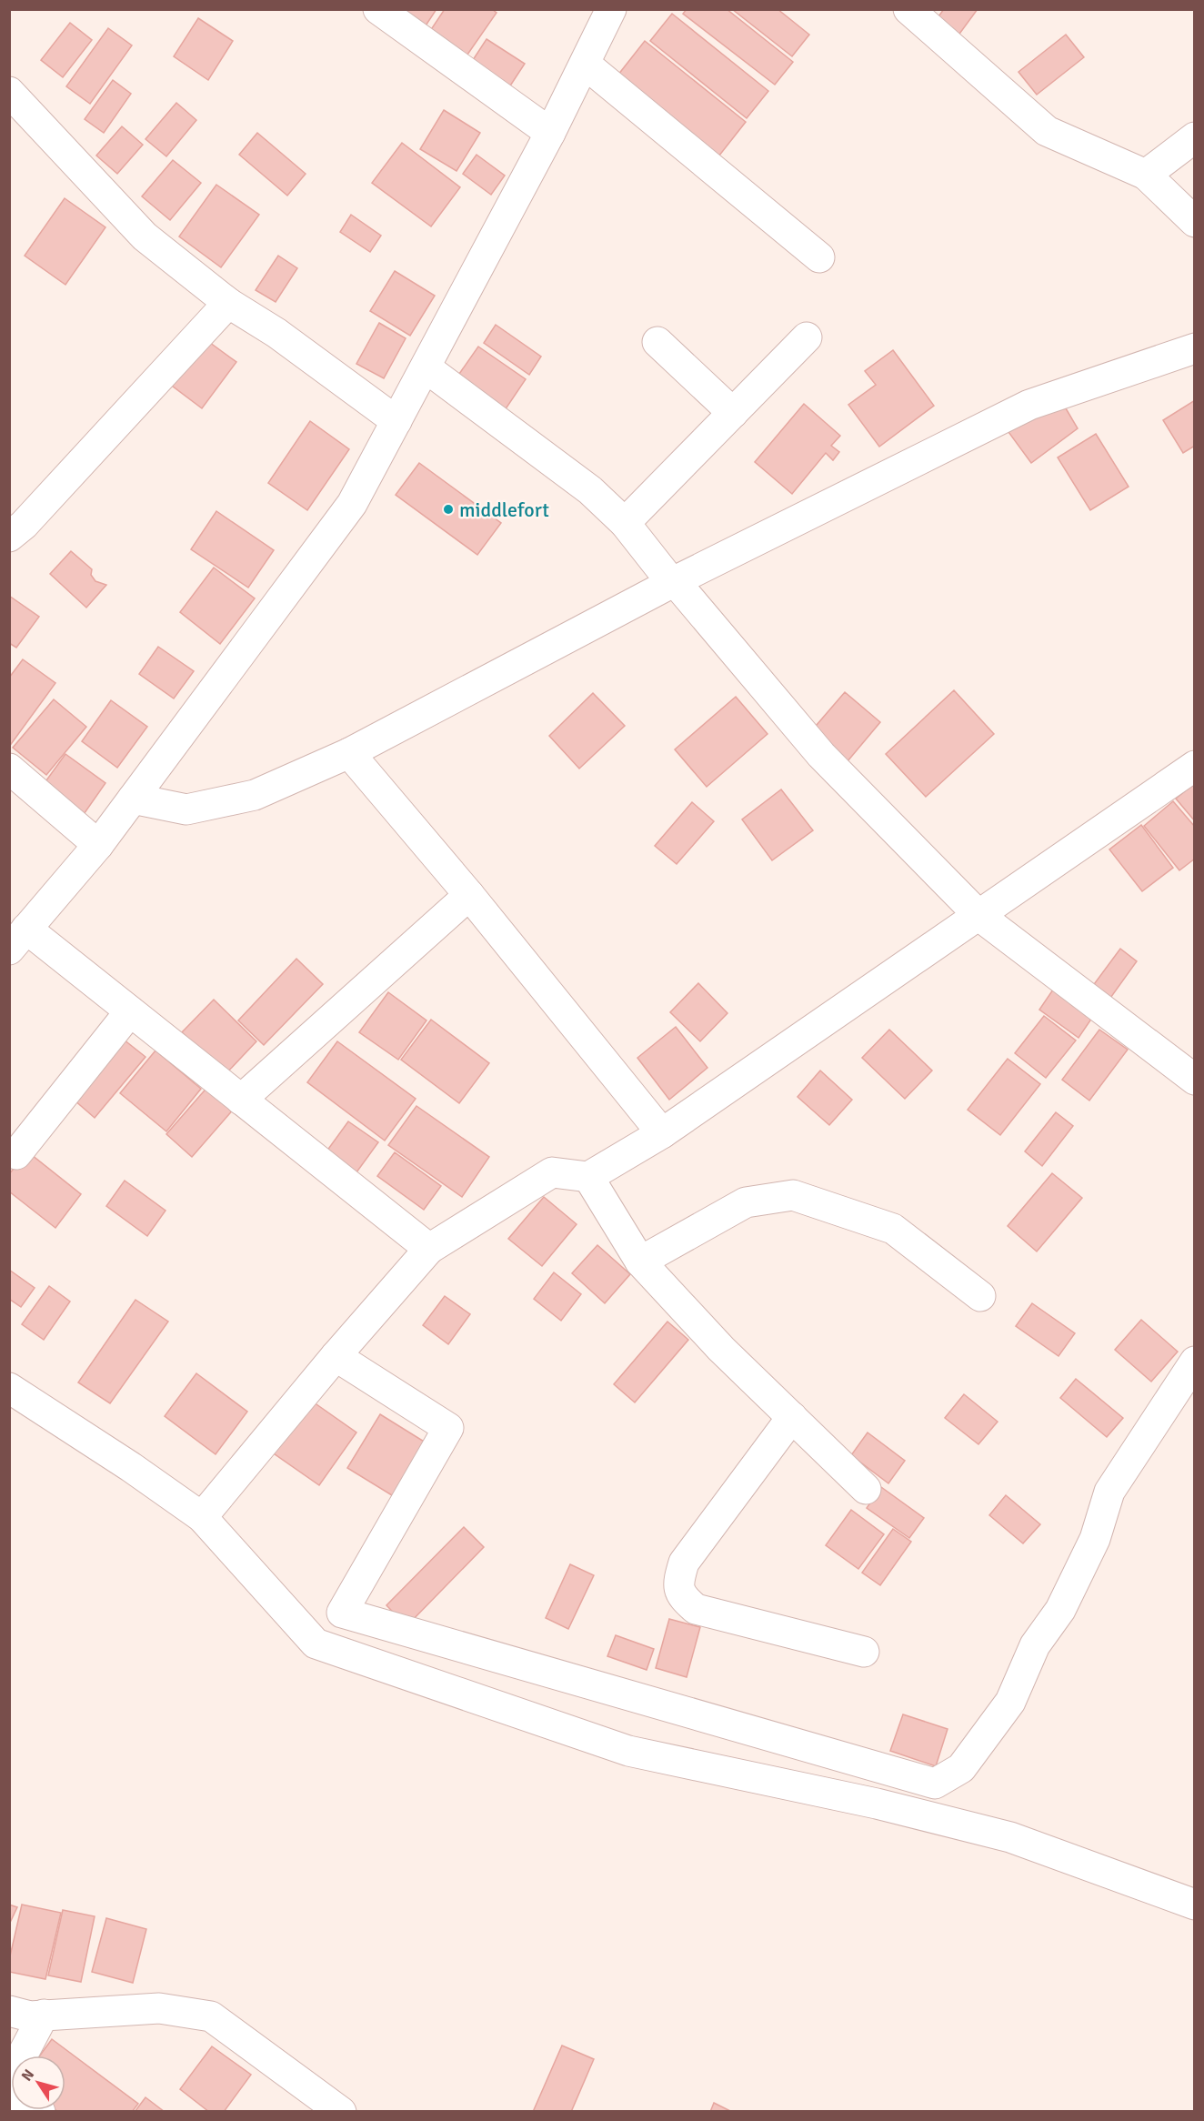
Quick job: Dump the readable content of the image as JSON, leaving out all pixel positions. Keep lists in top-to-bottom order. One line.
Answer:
{"places":["middlefort"],"north":"top left"}
